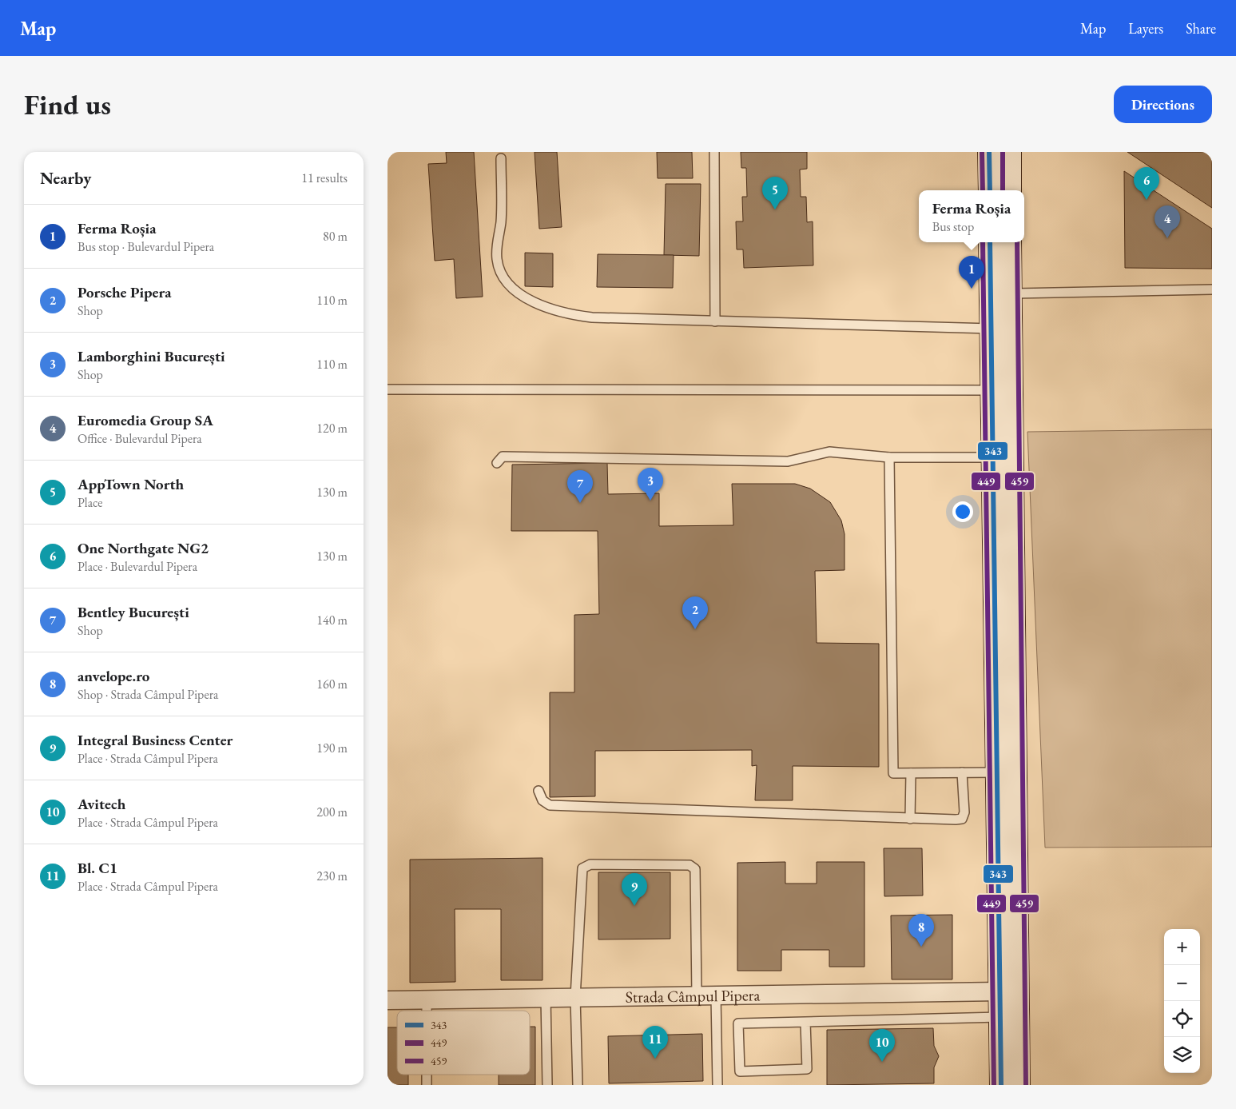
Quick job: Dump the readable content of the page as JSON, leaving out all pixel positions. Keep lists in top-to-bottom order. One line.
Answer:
{"streets":{"street":["Strada Câmpul Pipera"]},"lines":["transit line 343","transit line 449","transit line 459"],"legend":["343","449","459"],"page":{"header":"Map","nav":["Map","Layers","Share"],"buttons":"Directions","title":"Find us","heading":["Nearby","11 results"],"pins":["6","5","4","1","3","7","2","9","8","11","10"],"popup":["Ferma Roșia","Bus stop"],"list":[{"mark":"1","name":"Ferma Roșia","note":"Bus stop · Bulevardul Pipera","value":"80 m"},{"mark":"2","name":"Porsche Pipera","note":"Shop","value":"110 m"},{"mark":"3","name":"Lamborghini București","note":"Shop","value":"110 m"},{"mark":"4","name":"Euromedia Group SA","note":"Office · Bulevardul Pipera","value":"120 m"},{"mark":"5","name":"AppTown North","note":"Place","value":"130 m"},{"mark":"6","name":"One Northgate NG2","note":"Place · Bulevardul Pipera","value":"130 m"},{"mark":"7","name":"Bentley București","note":"Shop","value":"140 m"},{"mark":"8","name":"anvelope.ro","note":"Shop · Strada Câmpul Pipera","value":"160 m"},{"mark":"9","name":"Integral Business Center","note":"Place · Strada Câmpul Pipera","value":"190 m"},{"mark":"10","name":"Avitech","note":"Place · Strada Câmpul Pipera","value":"200 m"},{"mark":"11","name":"Bl. C1","note":"Place · Strada Câmpul Pipera","value":"230 m"}],"map_buttons":["+","−"]}}
